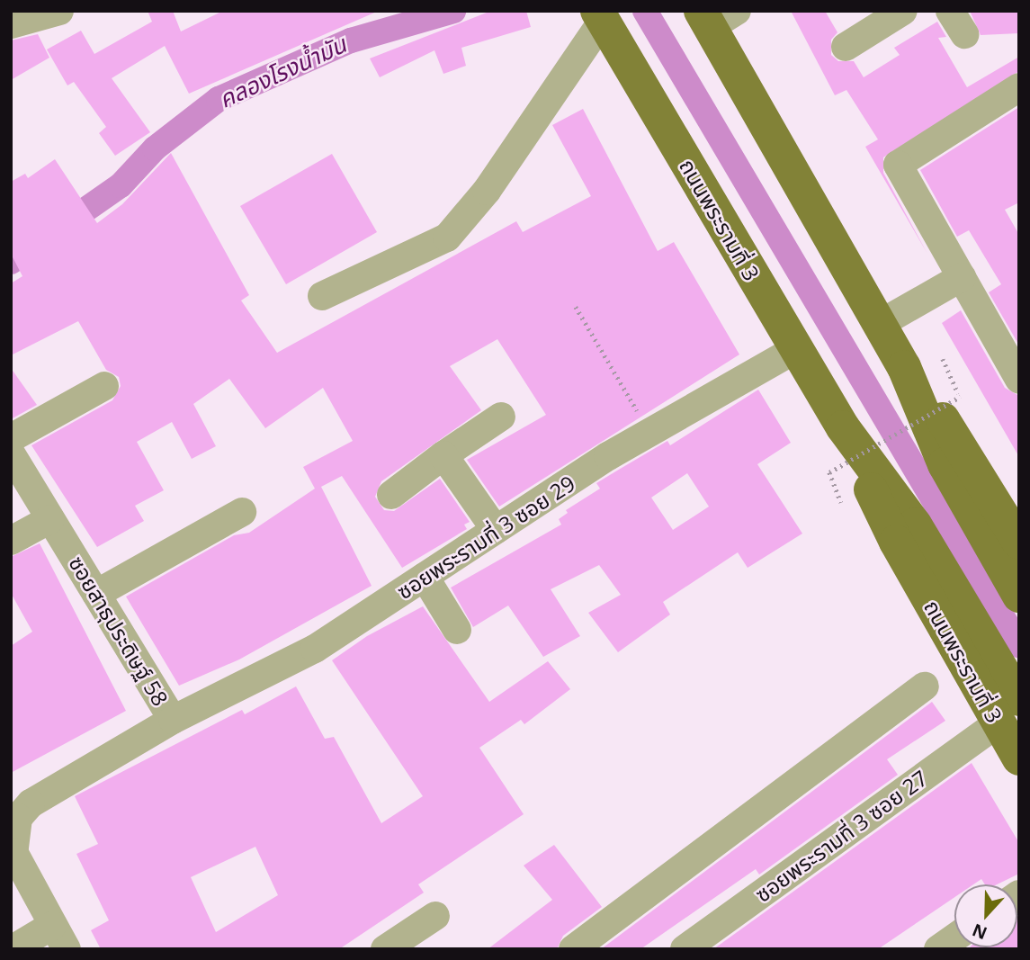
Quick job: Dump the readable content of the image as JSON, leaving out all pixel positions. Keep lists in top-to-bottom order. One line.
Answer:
{"streets":{"main road":["ถนนพระรามที่ 3"],"street":["ซอยพระรามที่ 3 ซอย 29","ซอยสาธุประดิษฐ์ 58","ซอยพระรามที่ 3 ซอย 27"]},"crossings":[["ถนนพระรามที่ 3","ซอยพระรามที่ 3 ซอย 29"],["ถนนพระรามที่ 3","ซอยพระรามที่ 3 ซอย 27"],["ซอยพระรามที่ 3 ซอย 29","ซอยสาธุประดิษฐ์ 58"]],"water":["คลองโรงน้ำมัน"],"north":"bottom"}
